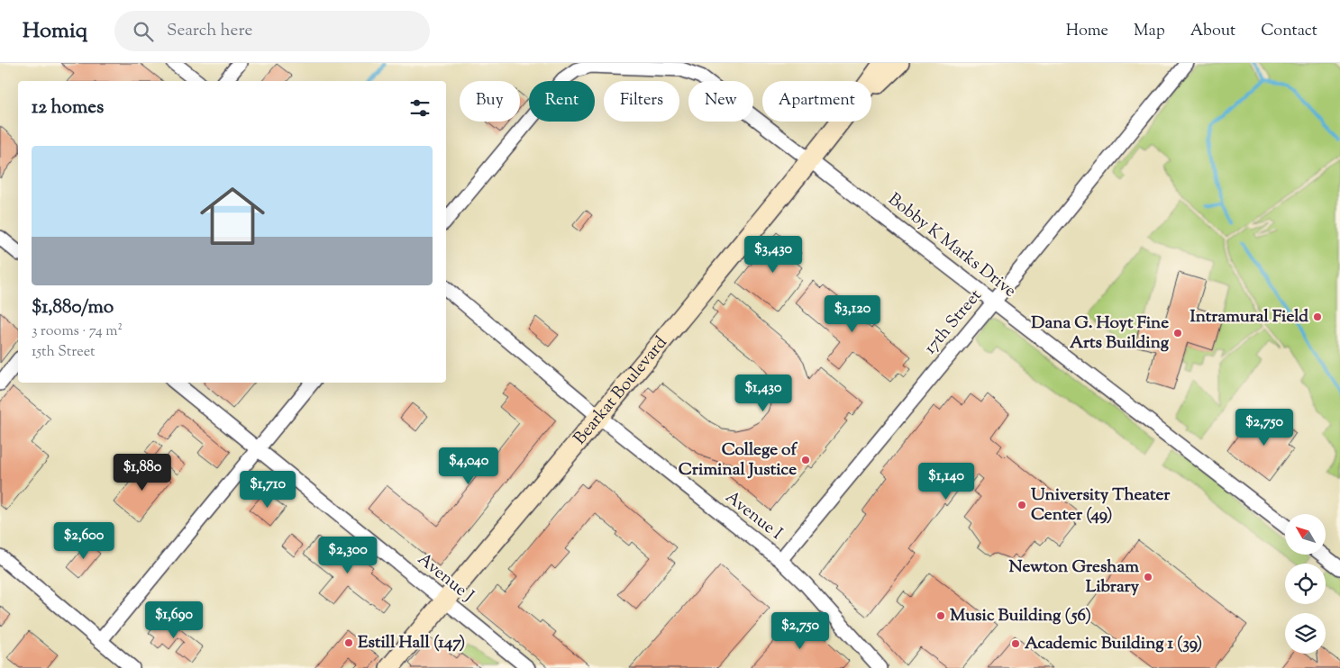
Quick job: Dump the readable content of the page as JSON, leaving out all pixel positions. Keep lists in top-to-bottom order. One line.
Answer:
{"streets":{"street":["Bobby K Marks Drive","17th Street","Bearkat Boulevard","Avenue I","Avenue J"]},"crossings":[["Bobby K Marks Drive","17th Street"],["Bobby K Marks Drive","Bearkat Boulevard"],["17th Street","Avenue I"],["Bearkat Boulevard","Avenue I"],["Bearkat Boulevard","Avenue J"]],"places":["Intramural Field","Dana G. Hoyt Fine Arts Building","College of Criminal Justice","University Theater Center (49)","Newton Gresham Library","Music Building (56)","Estill Hall (147)","Academic Building 1 (39)"],"north":"top left","page":{"header":"Homiq","search":"Search here","nav":["Home","Map","About","Contact"],"chip":["Buy","Rent","Filters","New","Apartment"],"heading":"12 homes","list":[{"name":"$1,880/mo","note":"3 rooms · 74 m² · 15th Street"}],"price":["$3,430","$3,120","$1,430","$2,750","$4,040","$1,880","$1,140","$1,710","$2,600","$2,300","$1,690","$2,750"]}}
